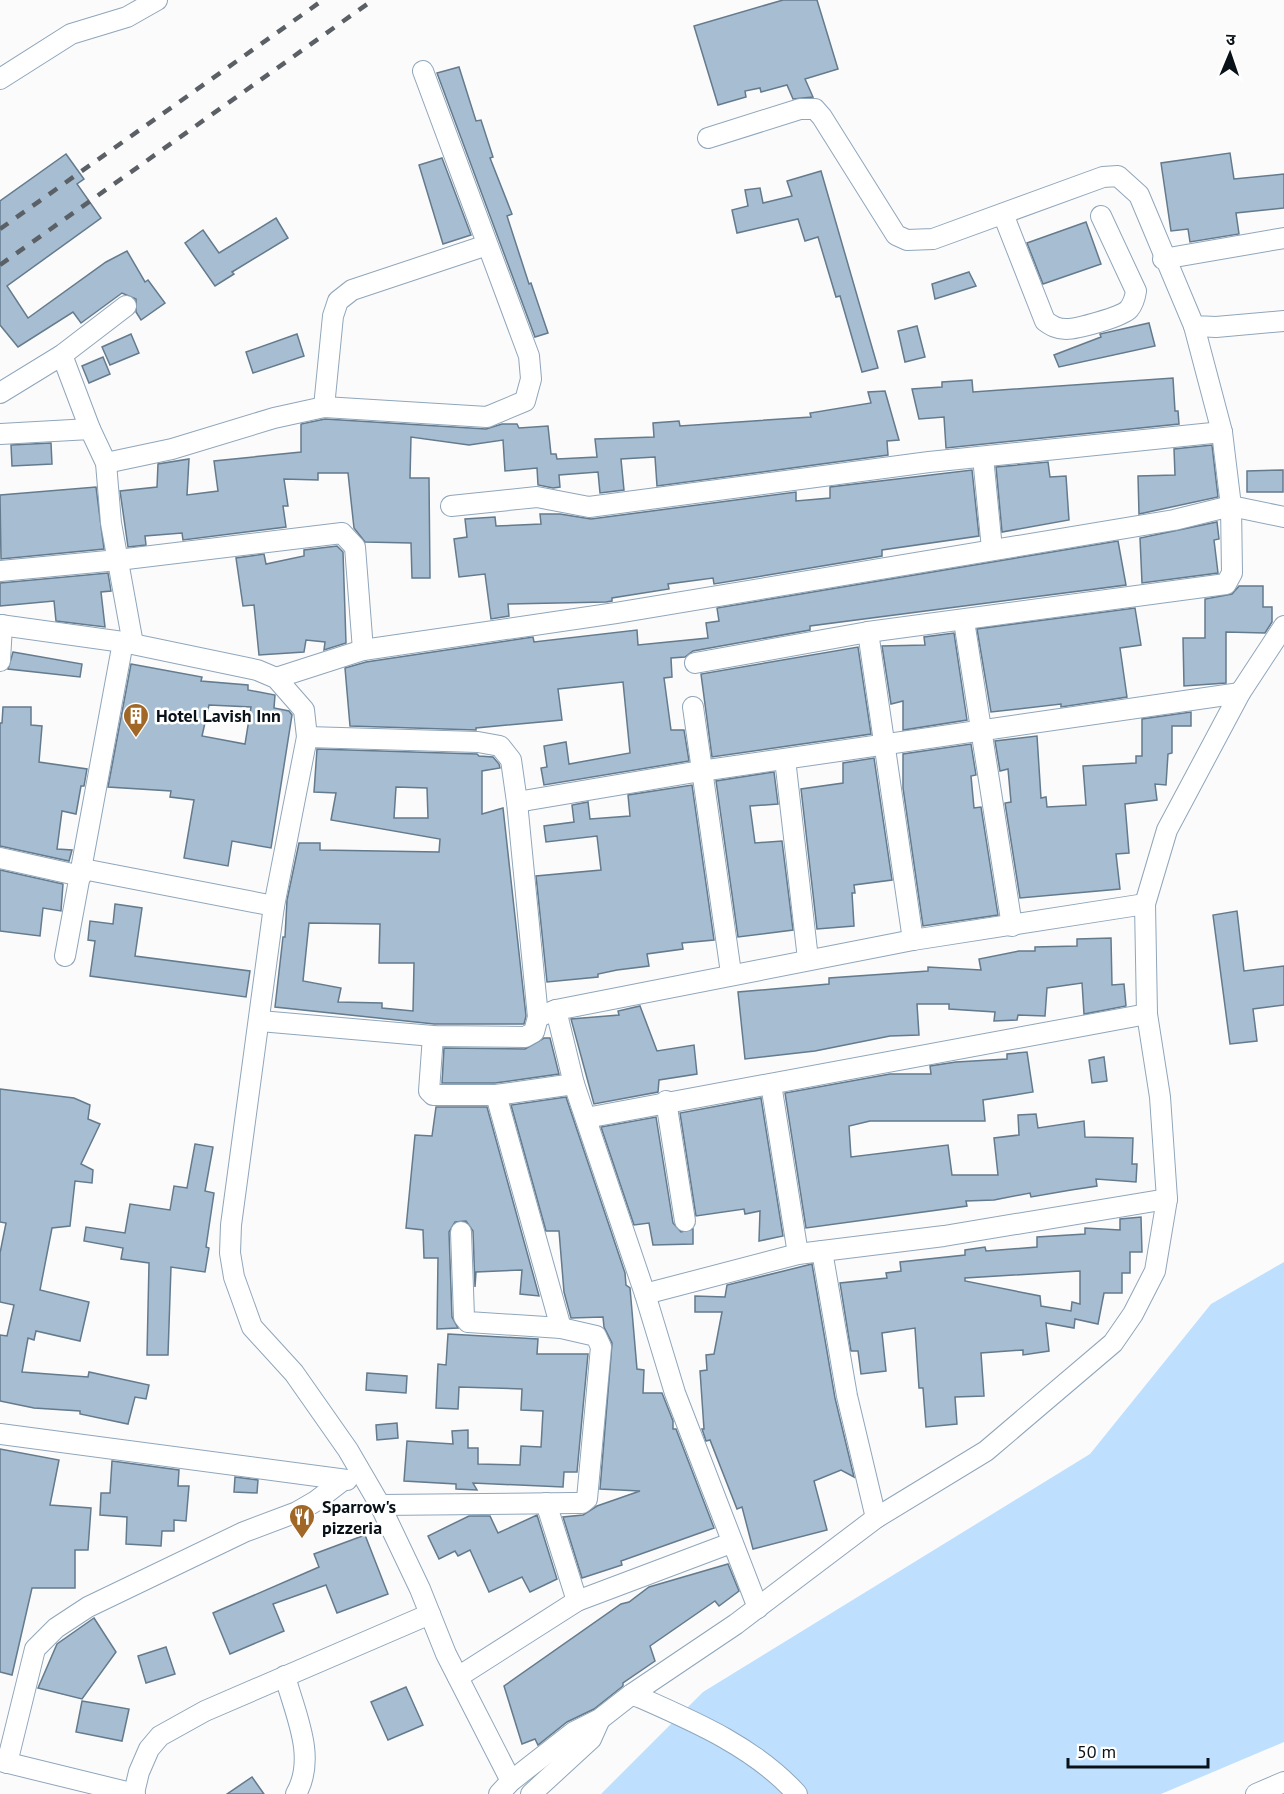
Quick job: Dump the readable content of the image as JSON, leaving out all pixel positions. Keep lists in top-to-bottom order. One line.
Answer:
{"places":{"building":["Hotel Lavish Inn"],"restaurant":["Sparrow's pizzeria"]},"scale_bar":"50 m","north":"top"}
